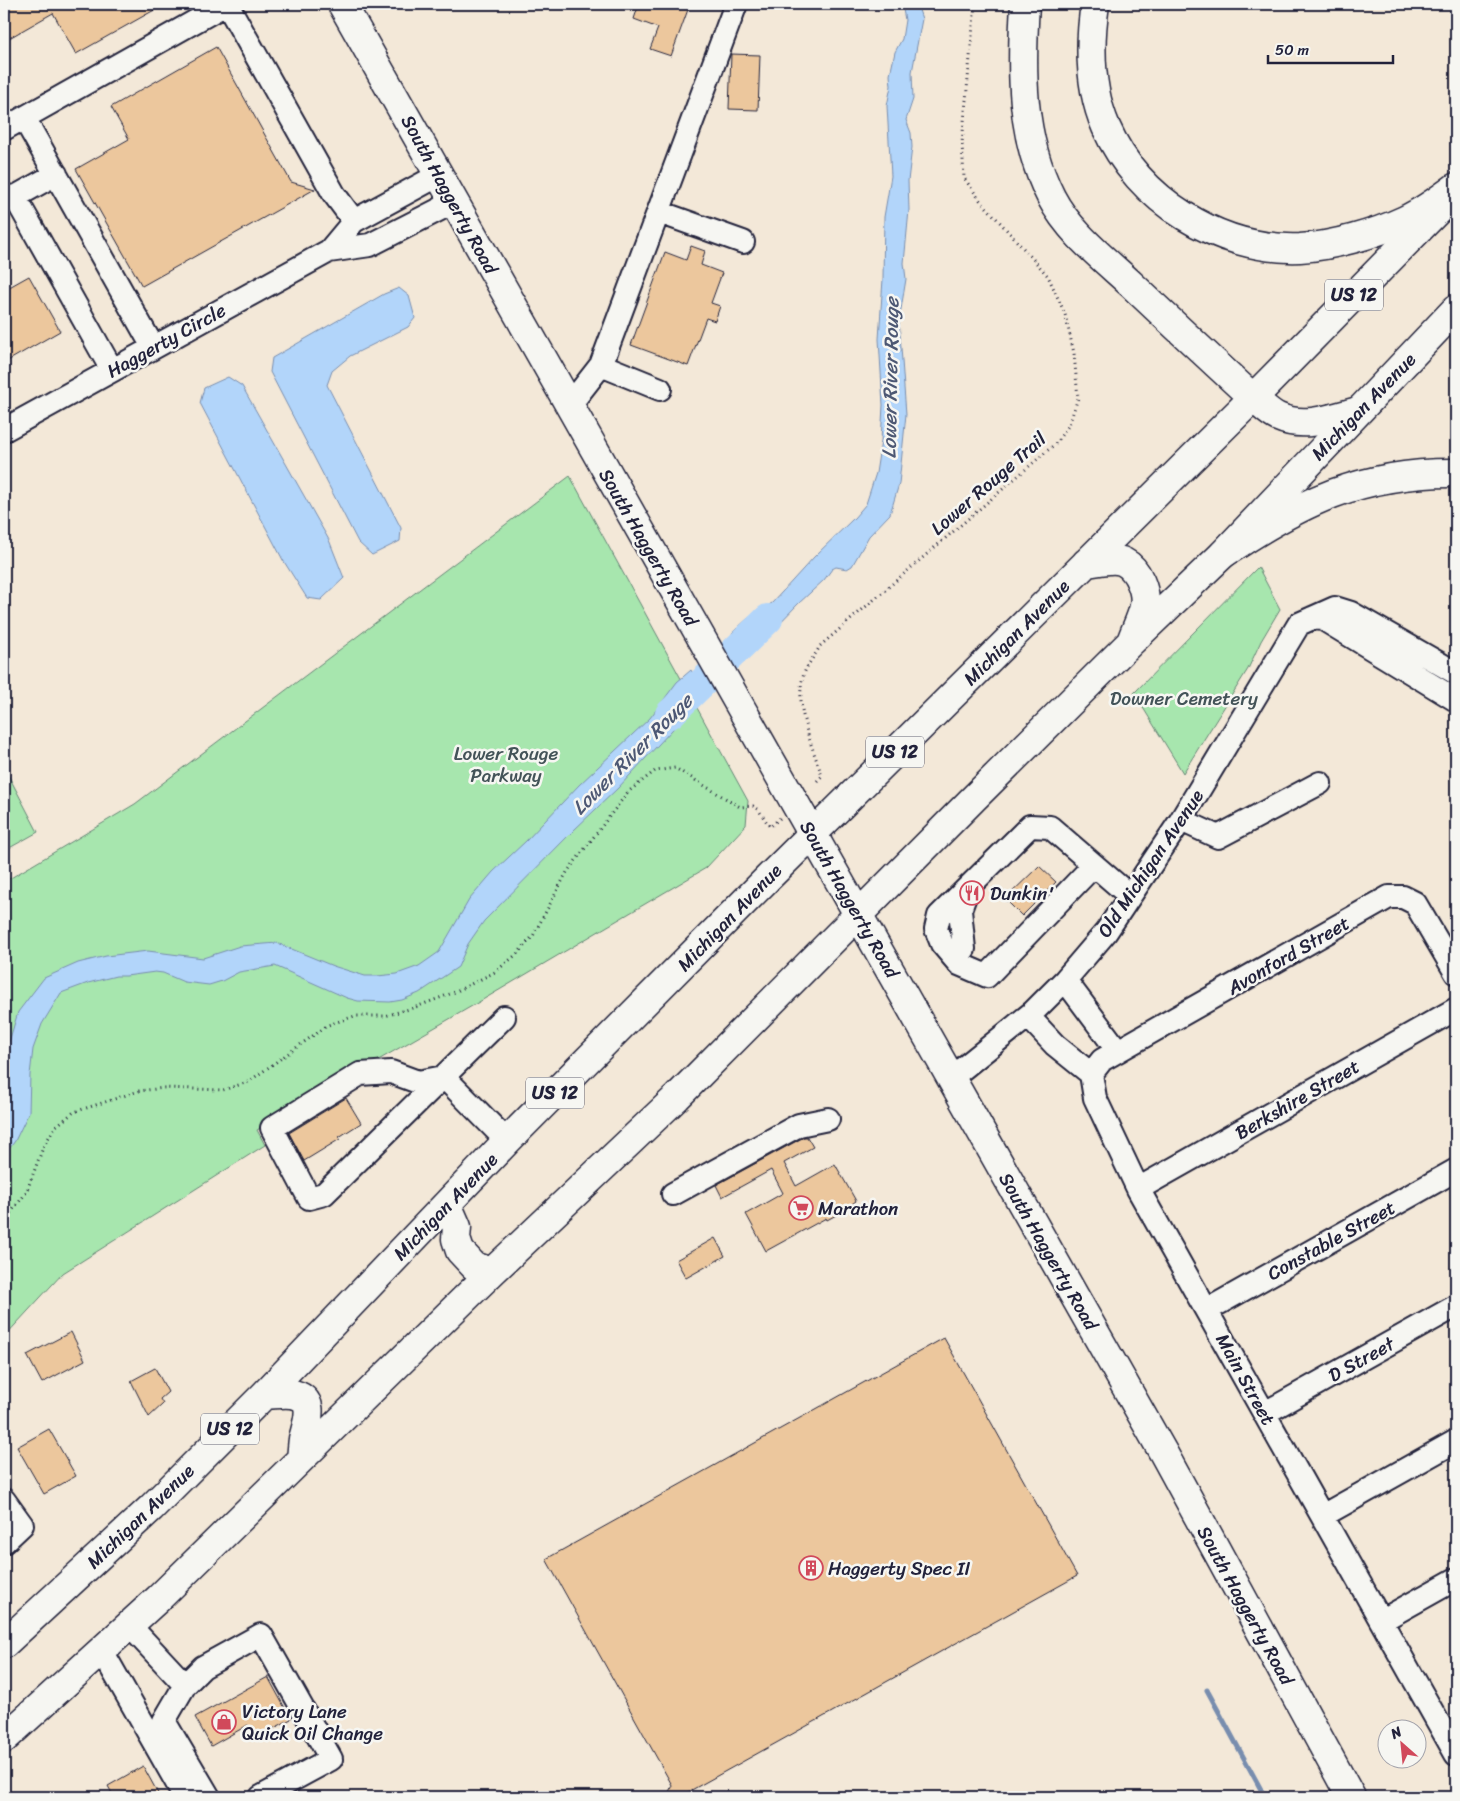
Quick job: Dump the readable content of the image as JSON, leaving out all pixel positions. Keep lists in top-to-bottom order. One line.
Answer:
{"streets":{"main road":["South Haggerty Road","US 12","Michigan Avenue"],"street":["Haggerty Circle","Old Michigan Avenue","Avonford Street","Berkshire Street","Constable Street","D Street","Main Street"],"path":["Lower Rouge Trail"]},"crossings":[["South Haggerty Road","Haggerty Circle"],["South Haggerty Road","Michigan Avenue"],["South Haggerty Road","Old Michigan Avenue"],["Avonford Street","Main Street"],["Berkshire Street","Main Street"],["Constable Street","Main Street"],["D Street","Main Street"]],"water":["Lower River Rouge"],"parks":["Downer Cemetery","Lower Rouge Parkway"],"places":{"restaurant":["Dunkin'"],"supermarket":["Marathon"],"building":["Haggerty Spec II"],"shop":["Victory Lane Quick Oil Change"]},"scale_bar":"50 m","north":"top left"}
